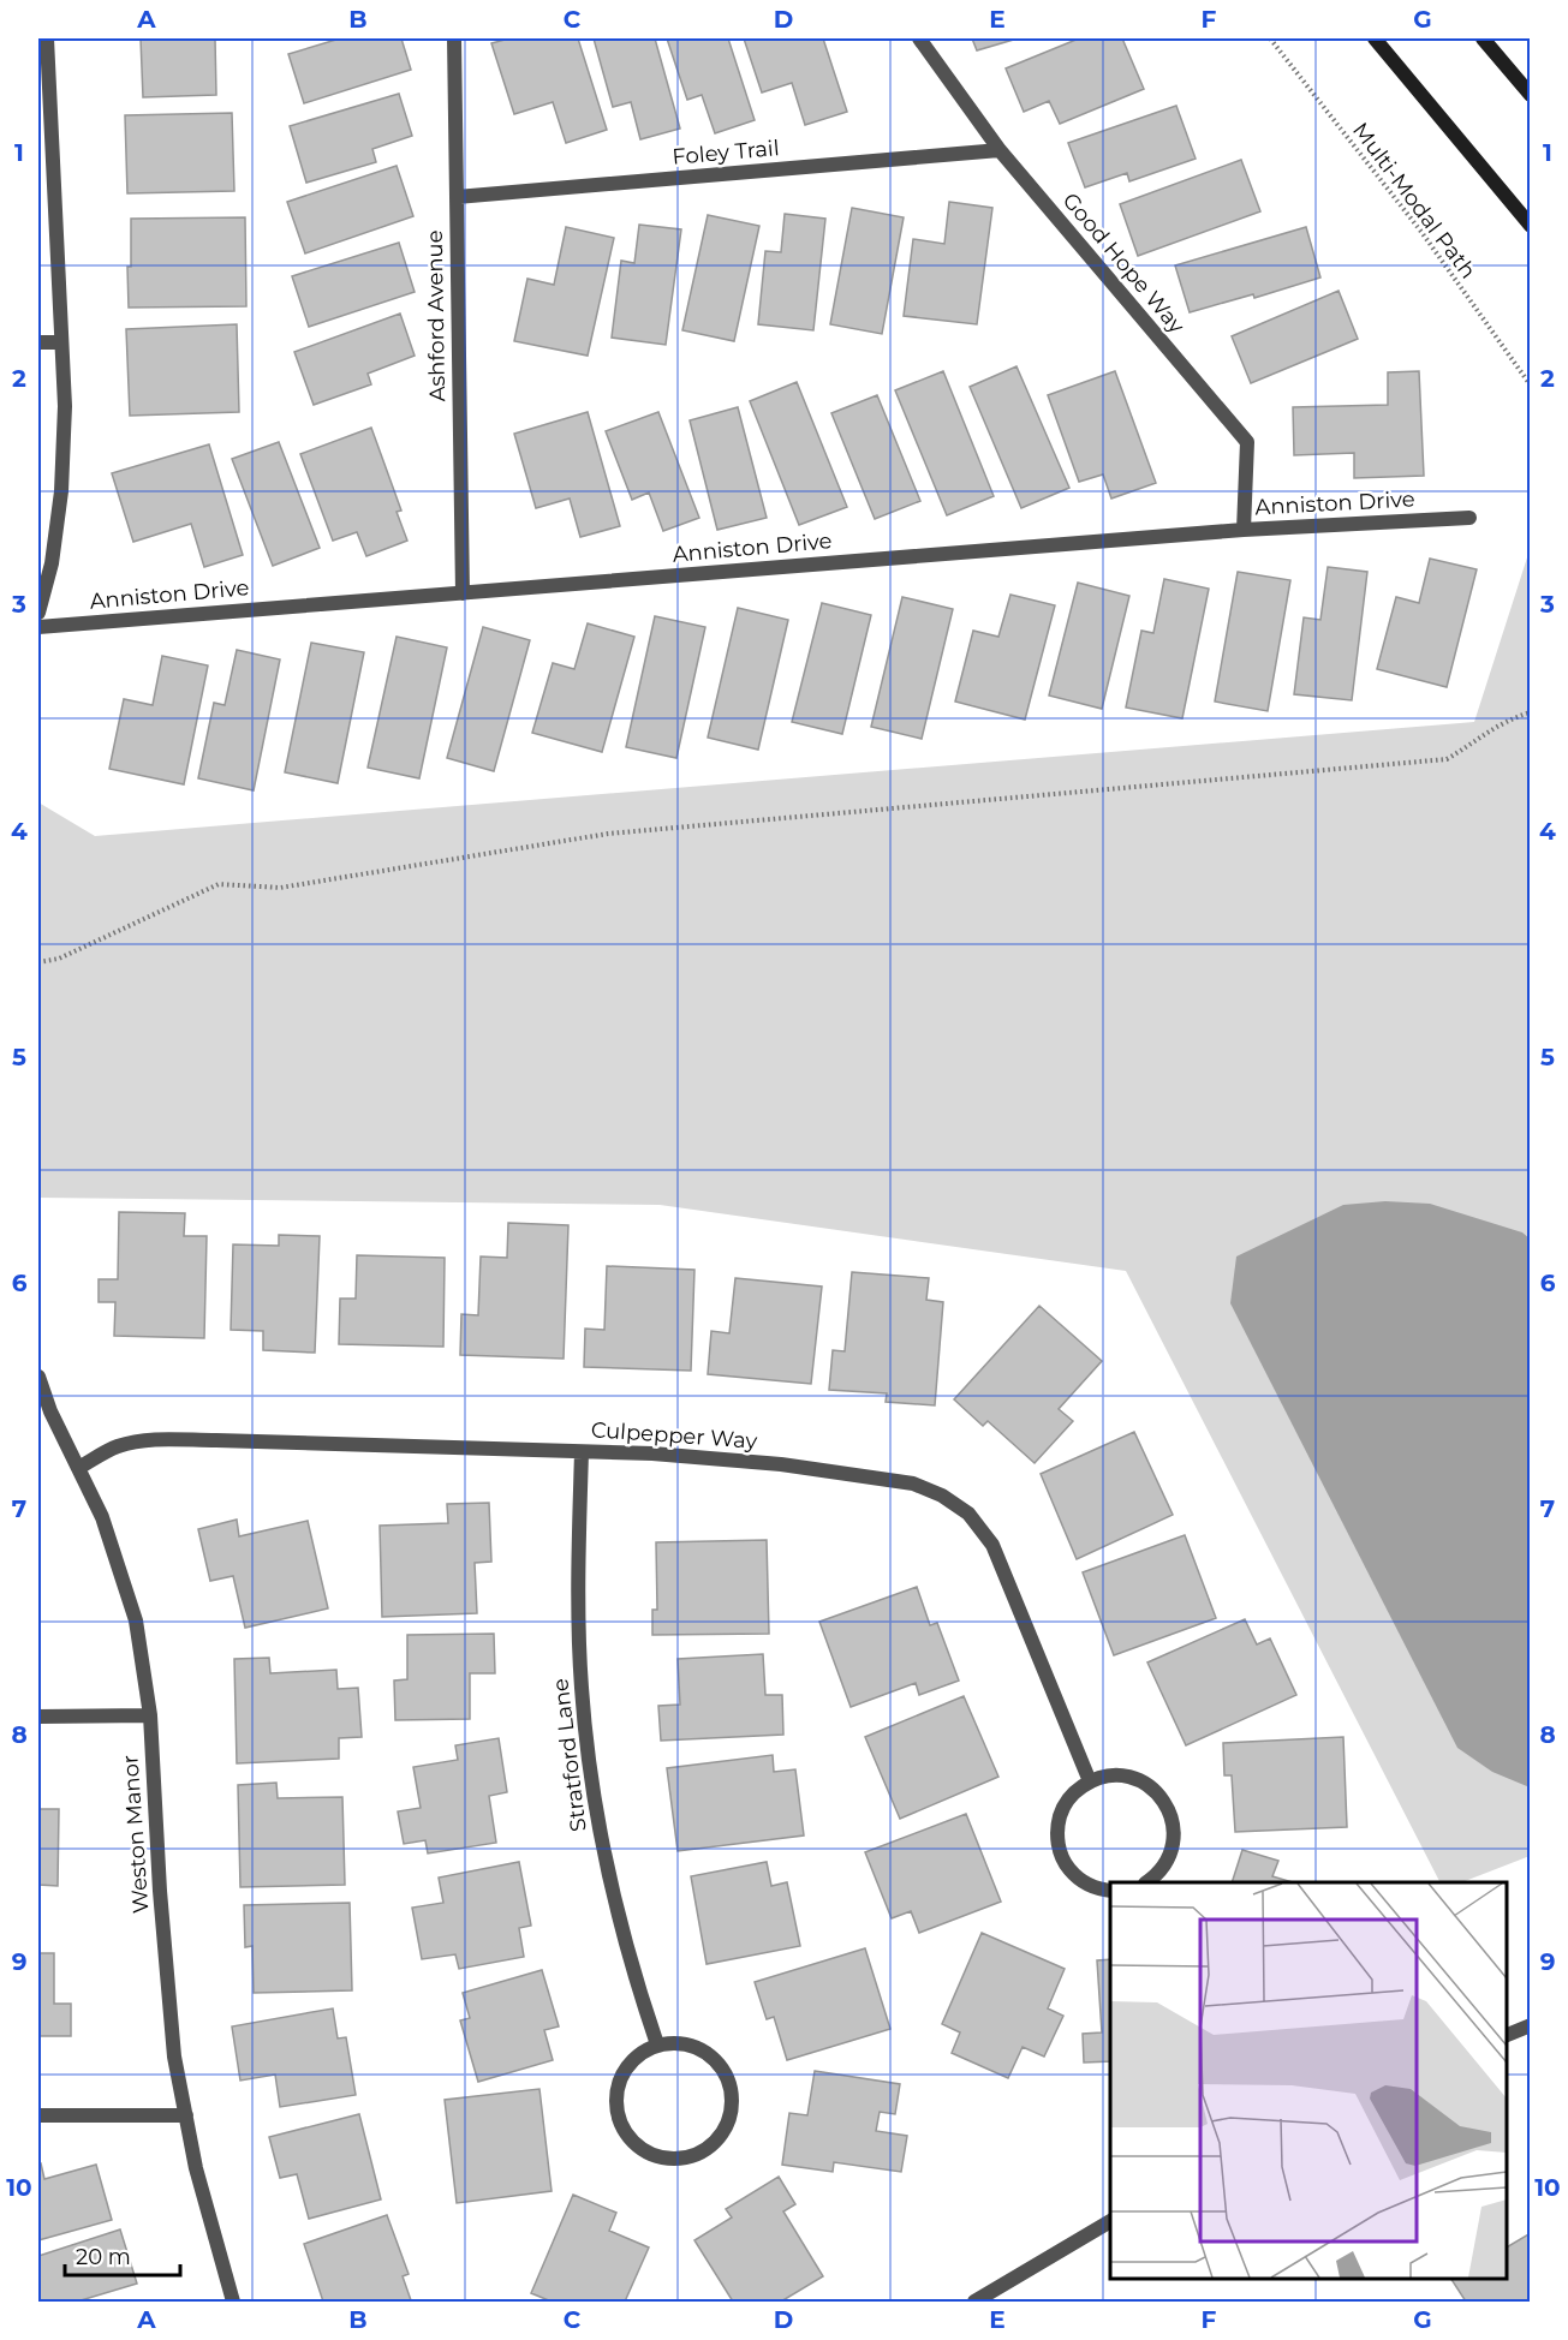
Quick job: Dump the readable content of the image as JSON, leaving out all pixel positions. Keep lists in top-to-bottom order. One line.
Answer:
{"streets":{"street":["Foley Trail","Good Hope Way","Ashford Avenue","Anniston Drive","Culpepper Way","Stratford Lane","Weston Manor"],"path":["Multi-Modal Path"]},"crossings":[["Foley Trail","Good Hope Way"],["Foley Trail","Ashford Avenue"],["Good Hope Way","Anniston Drive"],["Ashford Avenue","Anniston Drive"],["Culpepper Way","Stratford Lane"],["Culpepper Way","Weston Manor"]],"scale_bar":"20 m","grid":{"columns":["A","B","C","D","E","F","G"],"rows":["1","2","3","4","5","6","7","8","9","10"]}}
